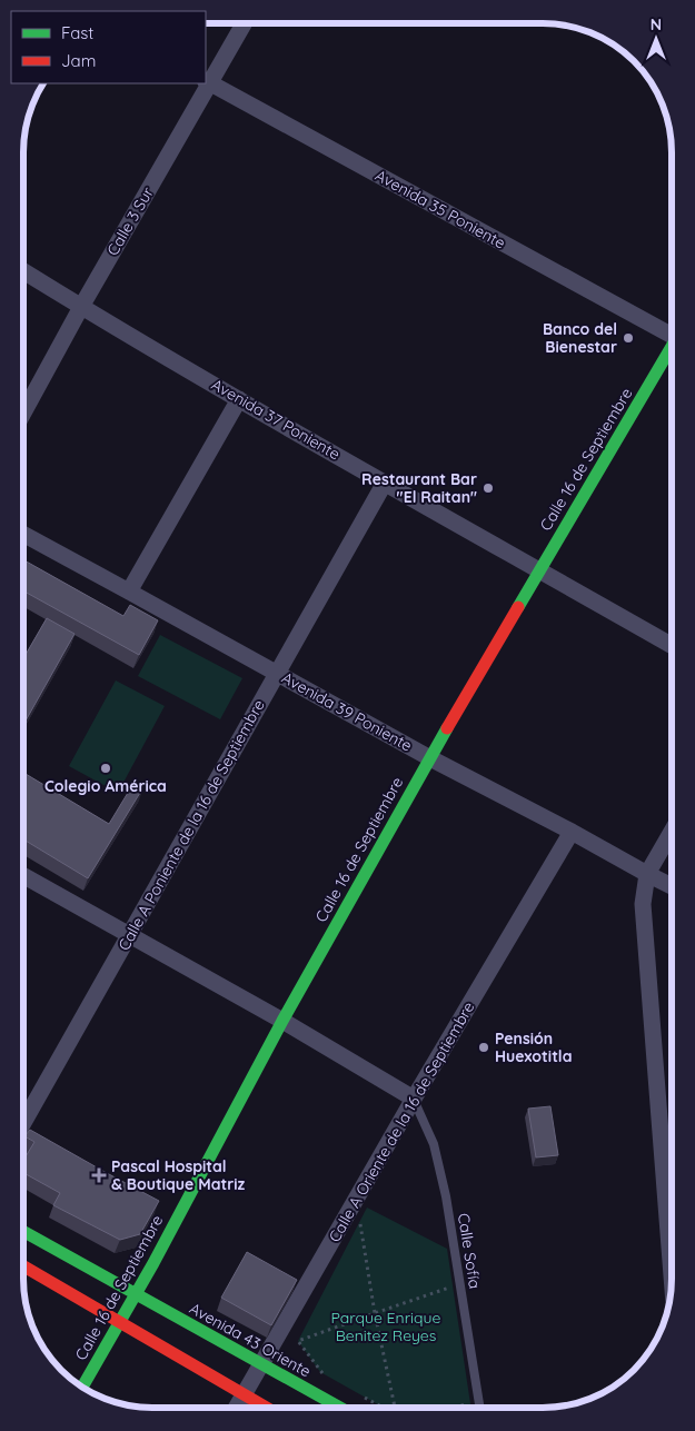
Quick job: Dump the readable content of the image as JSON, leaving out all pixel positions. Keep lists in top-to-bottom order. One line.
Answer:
{"streets":{"street":["Avenida 35 Poniente","Calle 3 Sur","Avenida 37 Poniente","Calle 16 de Septiembre","Avenida 39 Poniente","Calle A Poniente de la 16 de Septiembre","Calle A Oriente de la 16 de Septiembre","Avenida 43 Oriente"],"lane":["Calle Sofía"]},"crossings":[["Avenida 35 Poniente","Calle 3 Sur"],["Calle 3 Sur","Avenida 37 Poniente"],["Avenida 37 Poniente","Calle 16 de Septiembre"],["Avenida 37 Poniente","Calle A Poniente de la 16 de Septiembre"],["Calle 16 de Septiembre","Avenida 39 Poniente"],["Calle 16 de Septiembre","Avenida 43 Oriente"],["Avenida 39 Poniente","Calle A Poniente de la 16 de Septiembre"],["Avenida 39 Poniente","Calle A Oriente de la 16 de Septiembre"],["Calle A Oriente de la 16 de Septiembre","Calle Sofía"],["Calle A Oriente de la 16 de Septiembre","Avenida 43 Oriente"]],"parks":["Parque Enrique Benitez Reyes"],"places":{"other":["Banco del Bienestar","Restaurant Bar \"El Raitan\"","Colegio América","Pensión Huexotitla"],"health":["Pascal Hospital & Boutique Matriz"]},"legend":["Fast","Jam"],"north":"top"}
